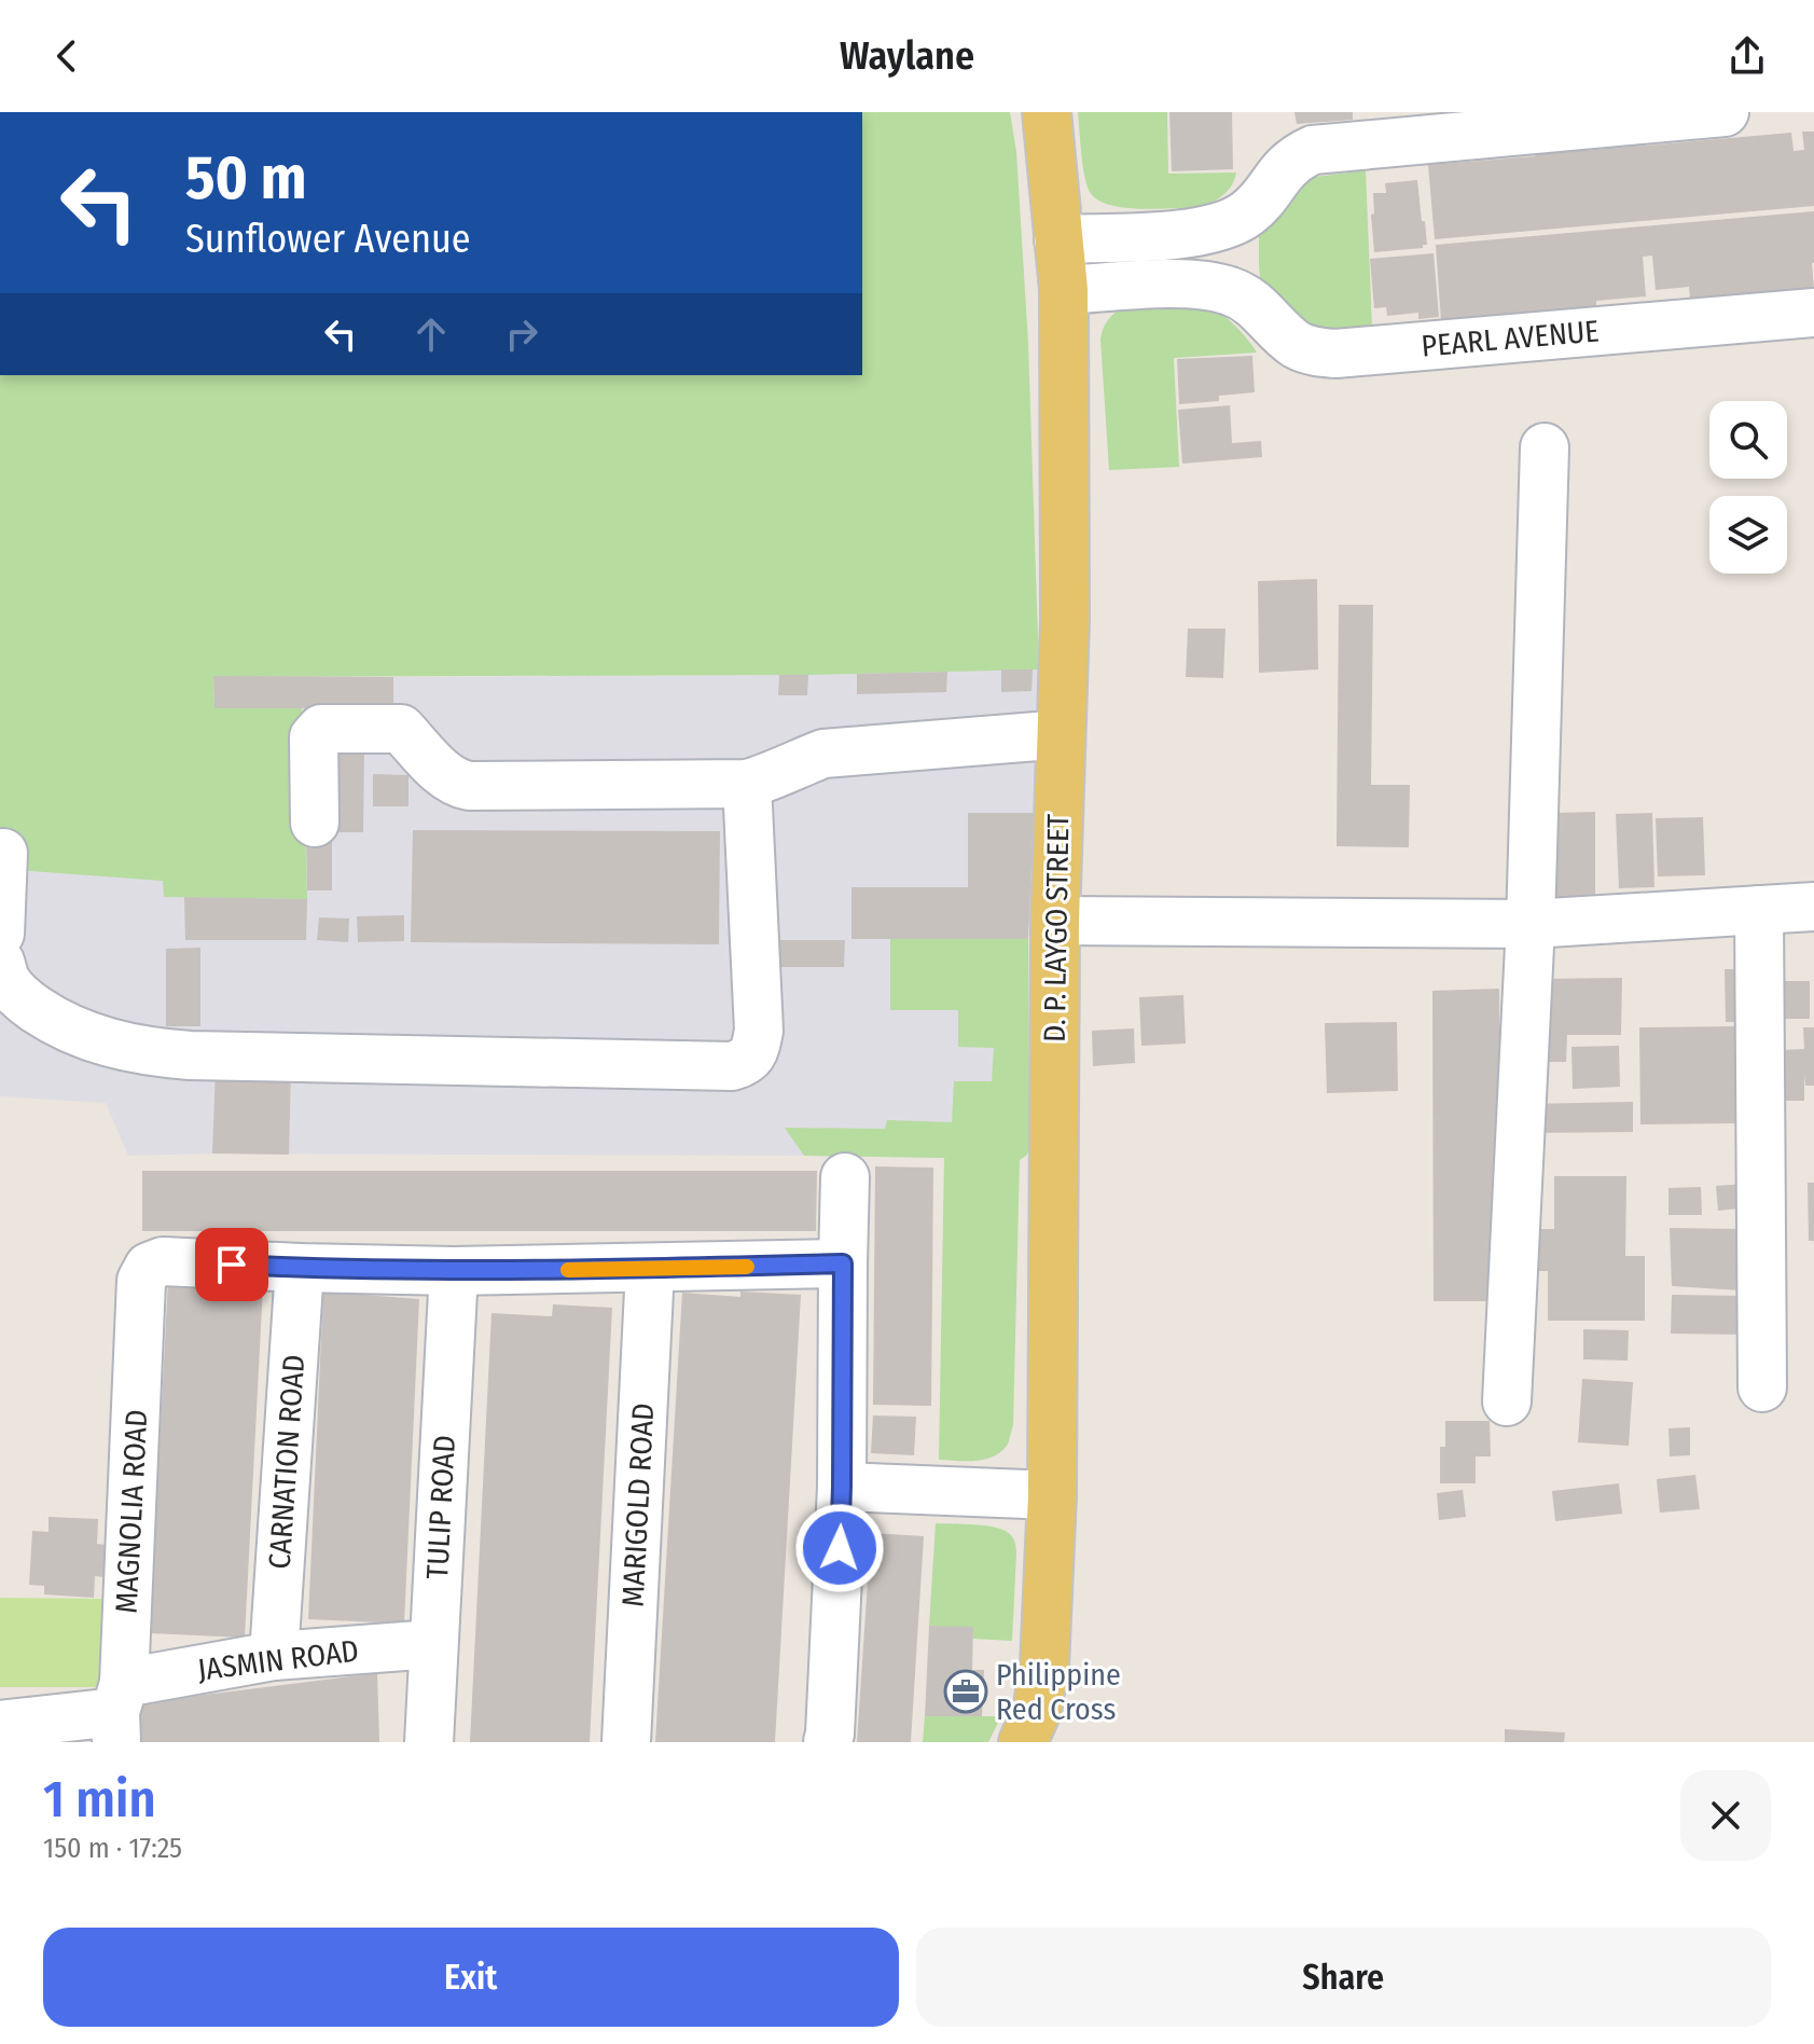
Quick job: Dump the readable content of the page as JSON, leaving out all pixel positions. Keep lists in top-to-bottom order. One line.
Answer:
{"streets":{"main road":["D. P. LAYGO STREET"],"street":["PEARL AVENUE","CARNATION ROAD","MARIGOLD ROAD","TULIP ROAD","MAGNOLIA ROAD","JASMIN ROAD"]},"crossings":[["CARNATION ROAD","MAGNOLIA ROAD"],["CARNATION ROAD","JASMIN ROAD"],["TULIP ROAD","JASMIN ROAD"],["MAGNOLIA ROAD","JASMIN ROAD"]],"places":{"office":["Philippine Red Cross"]},"page":{"header":"Waylane","turn":["50 m","Sunflower Avenue"],"heading":["1 min","150 m · 17:25"],"buttons":["Exit","Share"]}}
